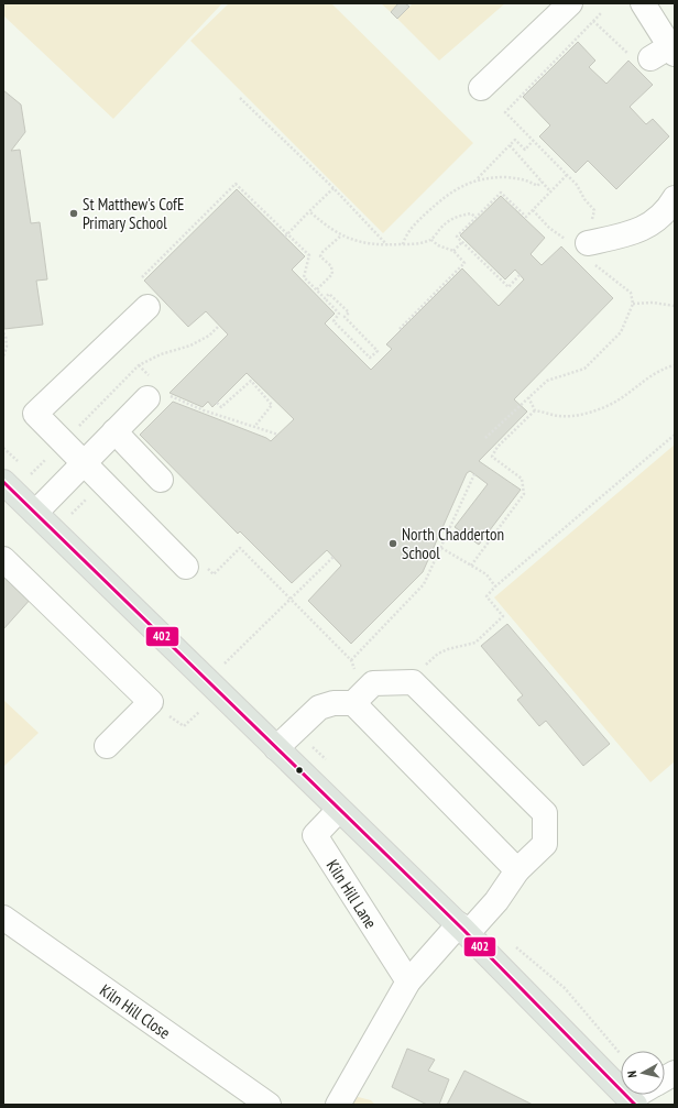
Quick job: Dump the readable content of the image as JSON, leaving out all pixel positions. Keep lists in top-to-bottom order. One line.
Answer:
{"streets":{"street":["Kiln Hill Lane","Kiln Hill Close"]},"places":["St Matthew's CofE Primary School","North Chadderton School"],"lines":["transit line 402"],"north":"left"}
